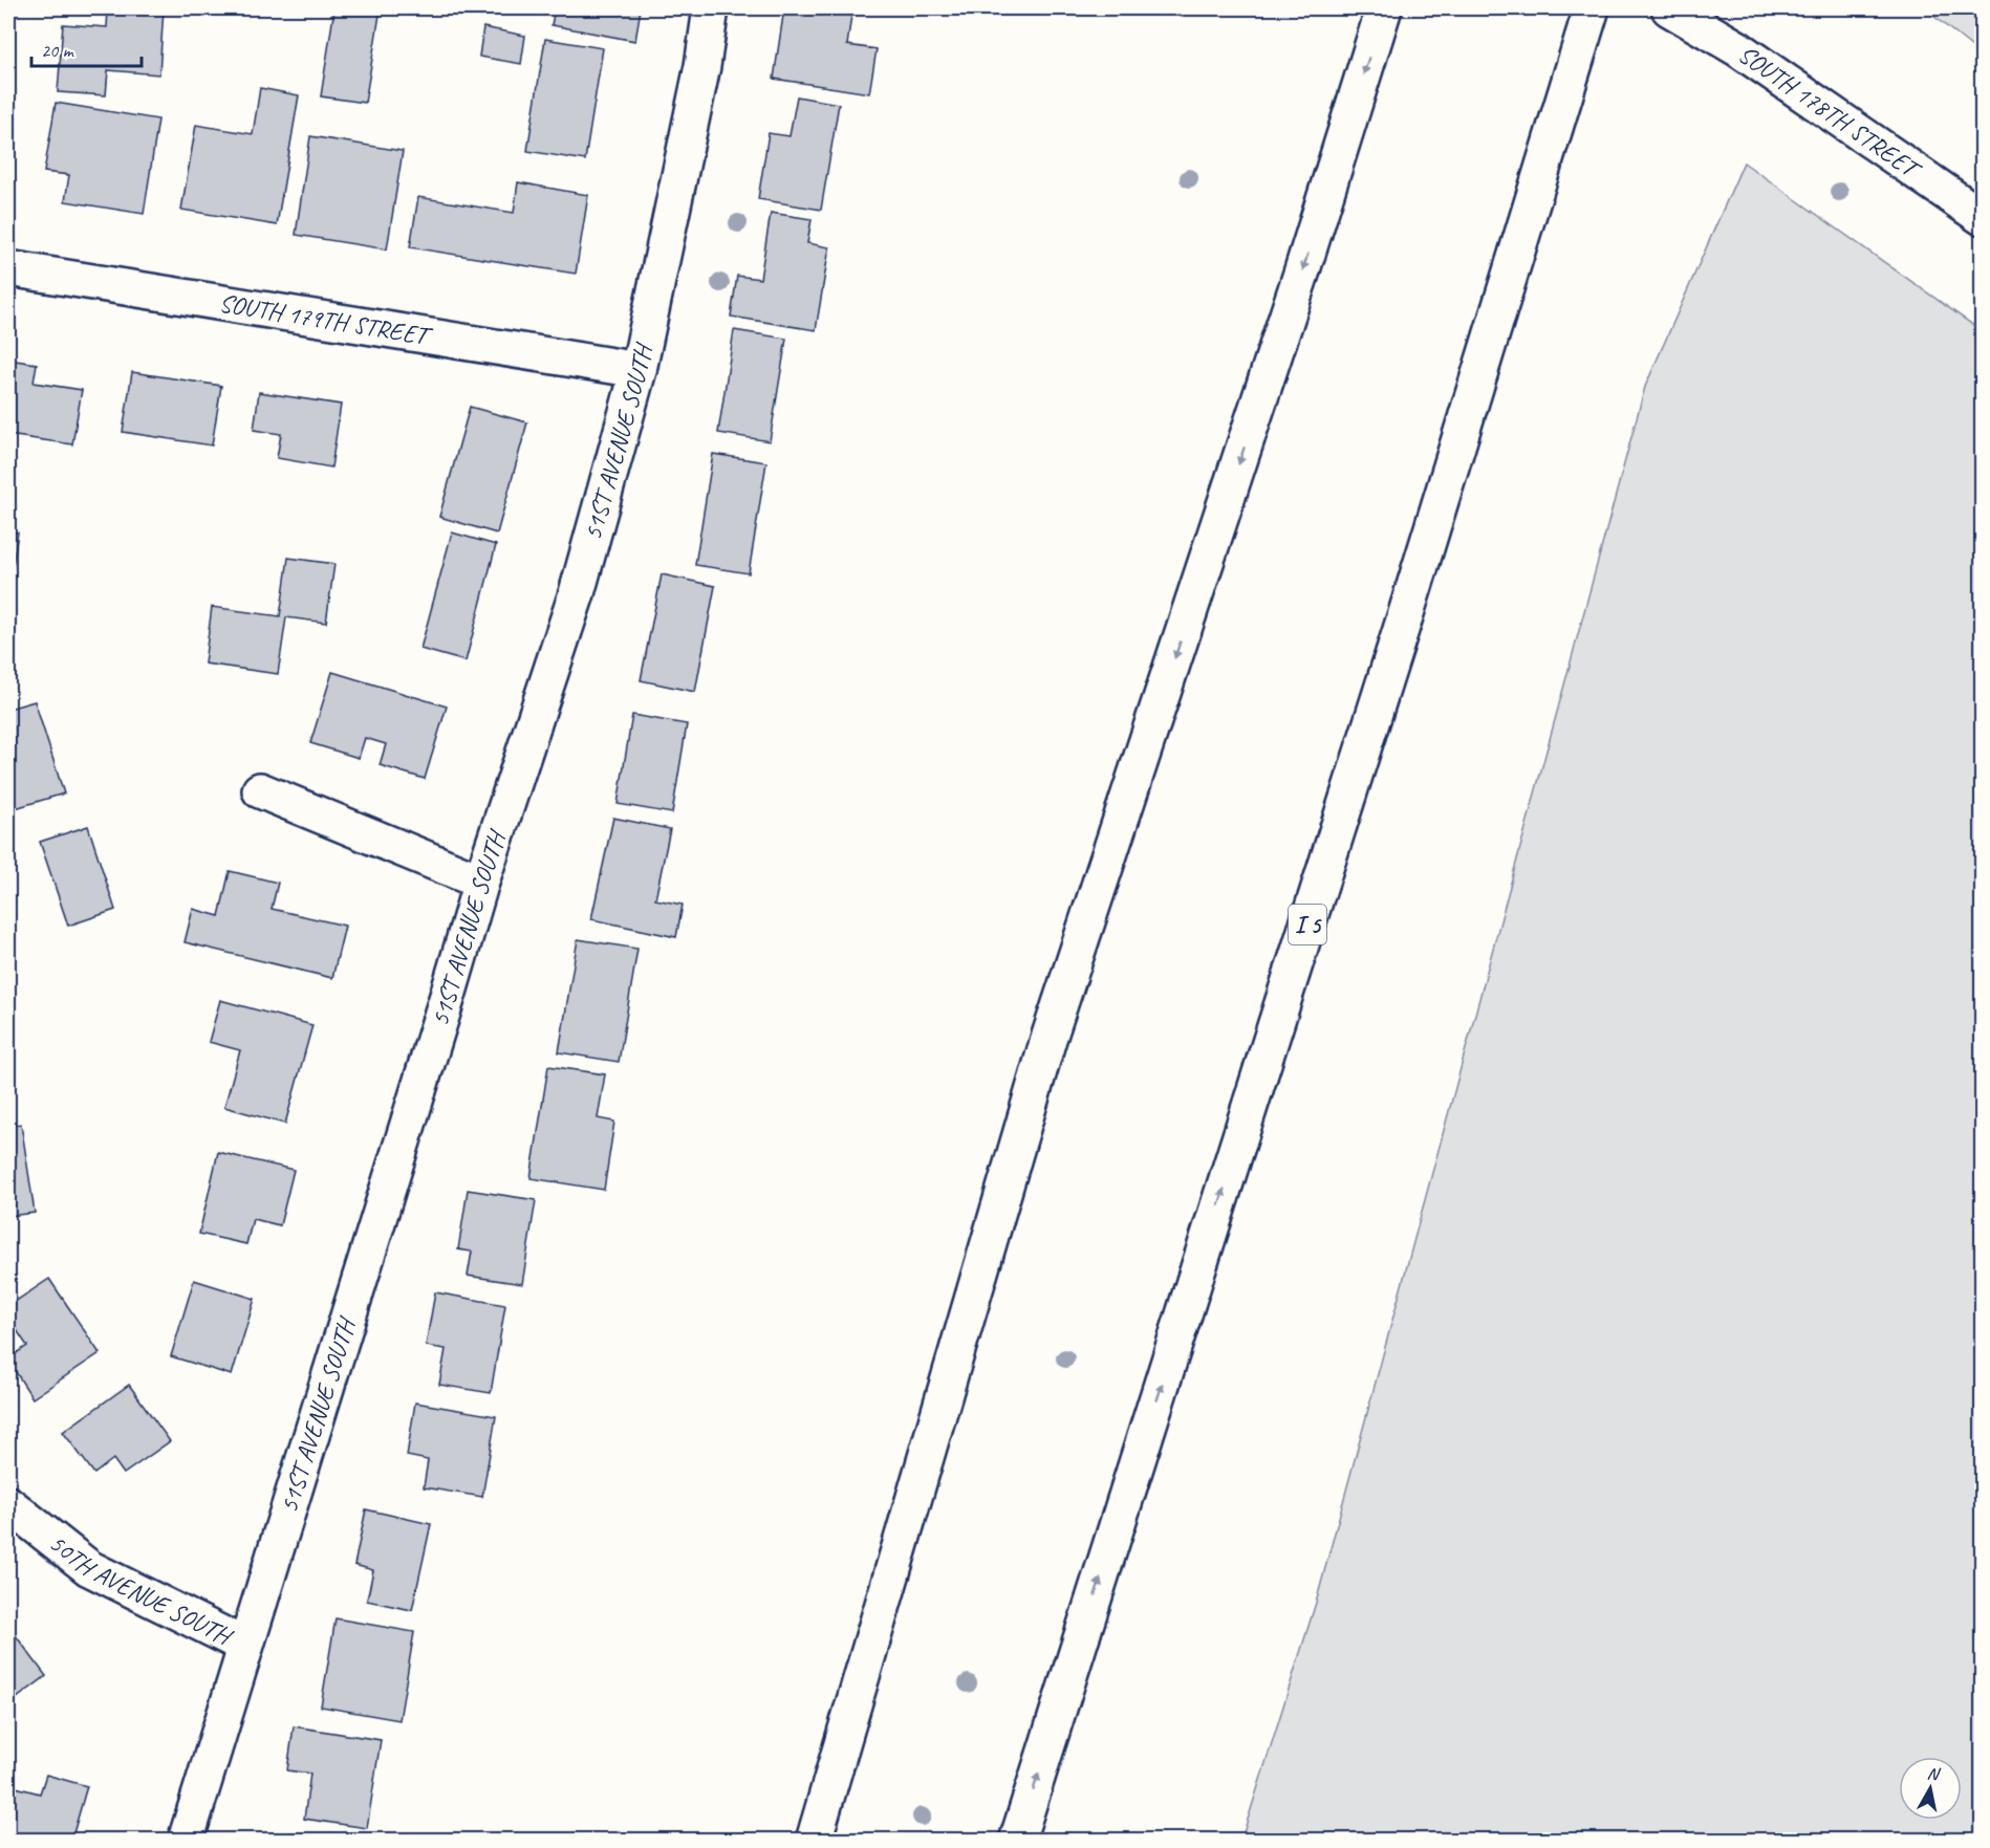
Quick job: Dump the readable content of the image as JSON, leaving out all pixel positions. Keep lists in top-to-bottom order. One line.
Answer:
{"streets":{"main road":["SOUTH 178TH STREET","SOUTH 179TH STREET","51ST AVENUE SOUTH","I 5","50TH AVENUE SOUTH"]},"crossings":[["SOUTH 179TH STREET","51ST AVENUE SOUTH"],["51ST AVENUE SOUTH","50TH AVENUE SOUTH"]],"scale_bar":"20 m","north":"top"}
